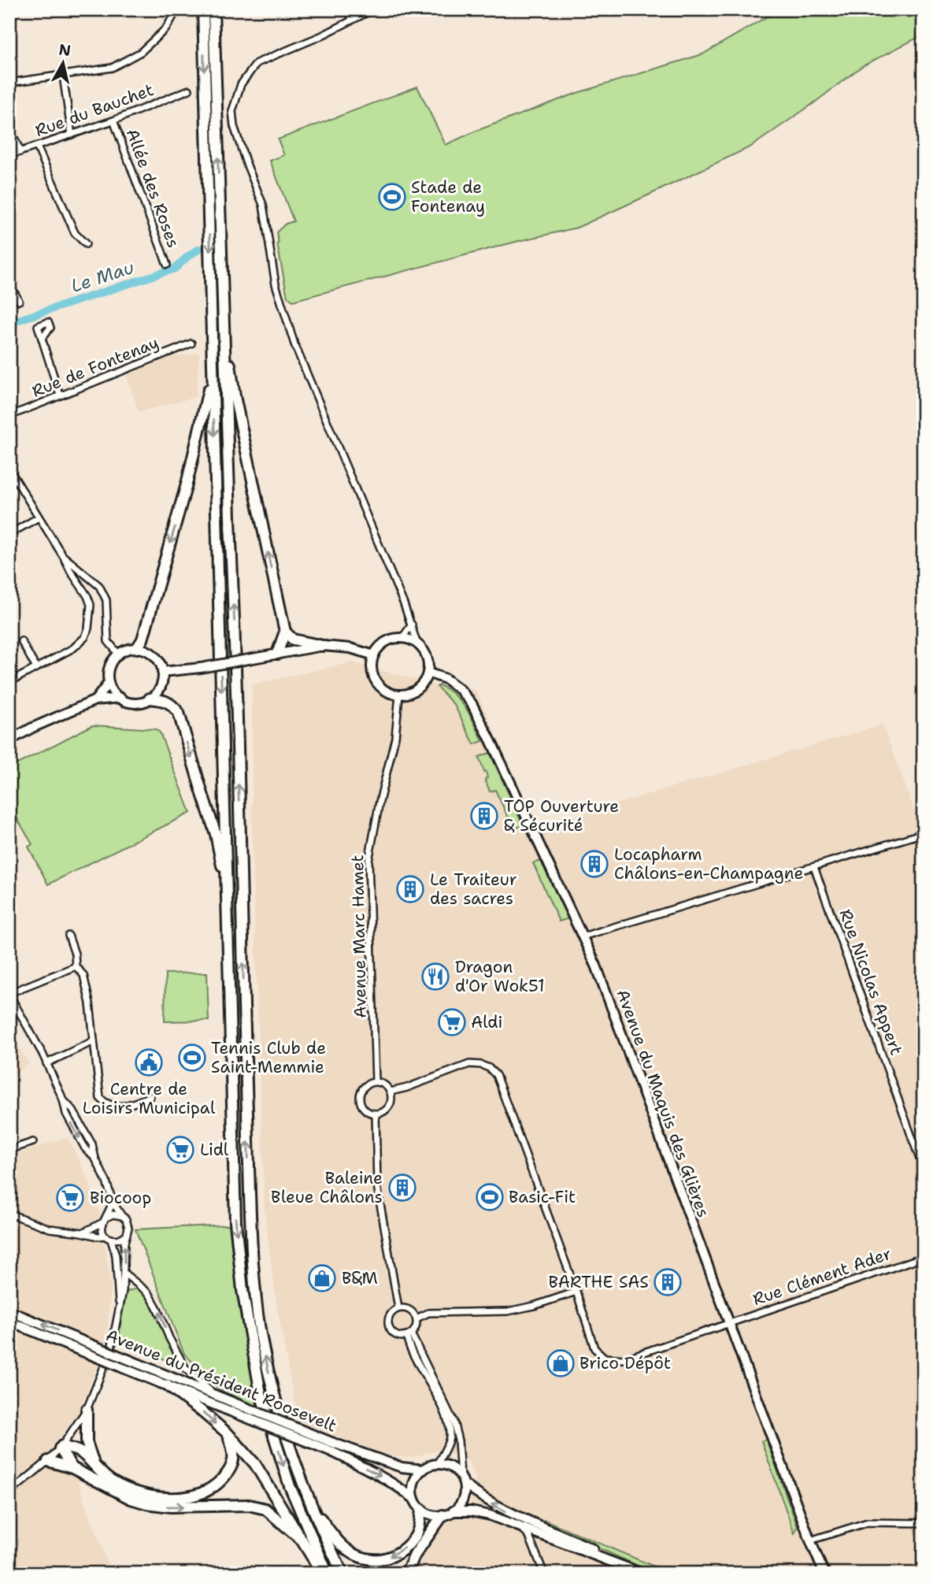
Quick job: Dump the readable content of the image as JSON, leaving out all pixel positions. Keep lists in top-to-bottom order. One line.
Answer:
{"streets":{"main road":["Avenue du Maquis des Glières","Avenue du Président Roosevelt"],"street":["Rue du Bauchet","Allée des Roses","Rue de Fontenay","Avenue Marc Hamet","Rue Nicolas Appert","Rue Clément Ader"]},"crossings":[["Rue du Bauchet","Allée des Roses"],["Avenue Marc Hamet","Avenue du Maquis des Glières"],["Avenue Marc Hamet","Rue Clément Ader"],["Avenue du Maquis des Glières","Rue Clément Ader"]],"water":["Le Mau"],"places":{"sports":["Stade de Fontenay","Tennis Club de Saint-Memmie","Basic-Fit"],"building":["TOP Ouverture & Sécurité","Locapharm Châlons-en-Champagne","Le Traiteur des sacres","Baleine Bleue Châlons","BARTHE SAS"],"restaurant":["Dragon d'Or Wok51"],"supermarket":["Aldi","Lidl","Biocoop"],"public building":["Centre de Loisirs Municipal"],"shop":["B&M","Brico Dépôt"]},"north":"top"}
